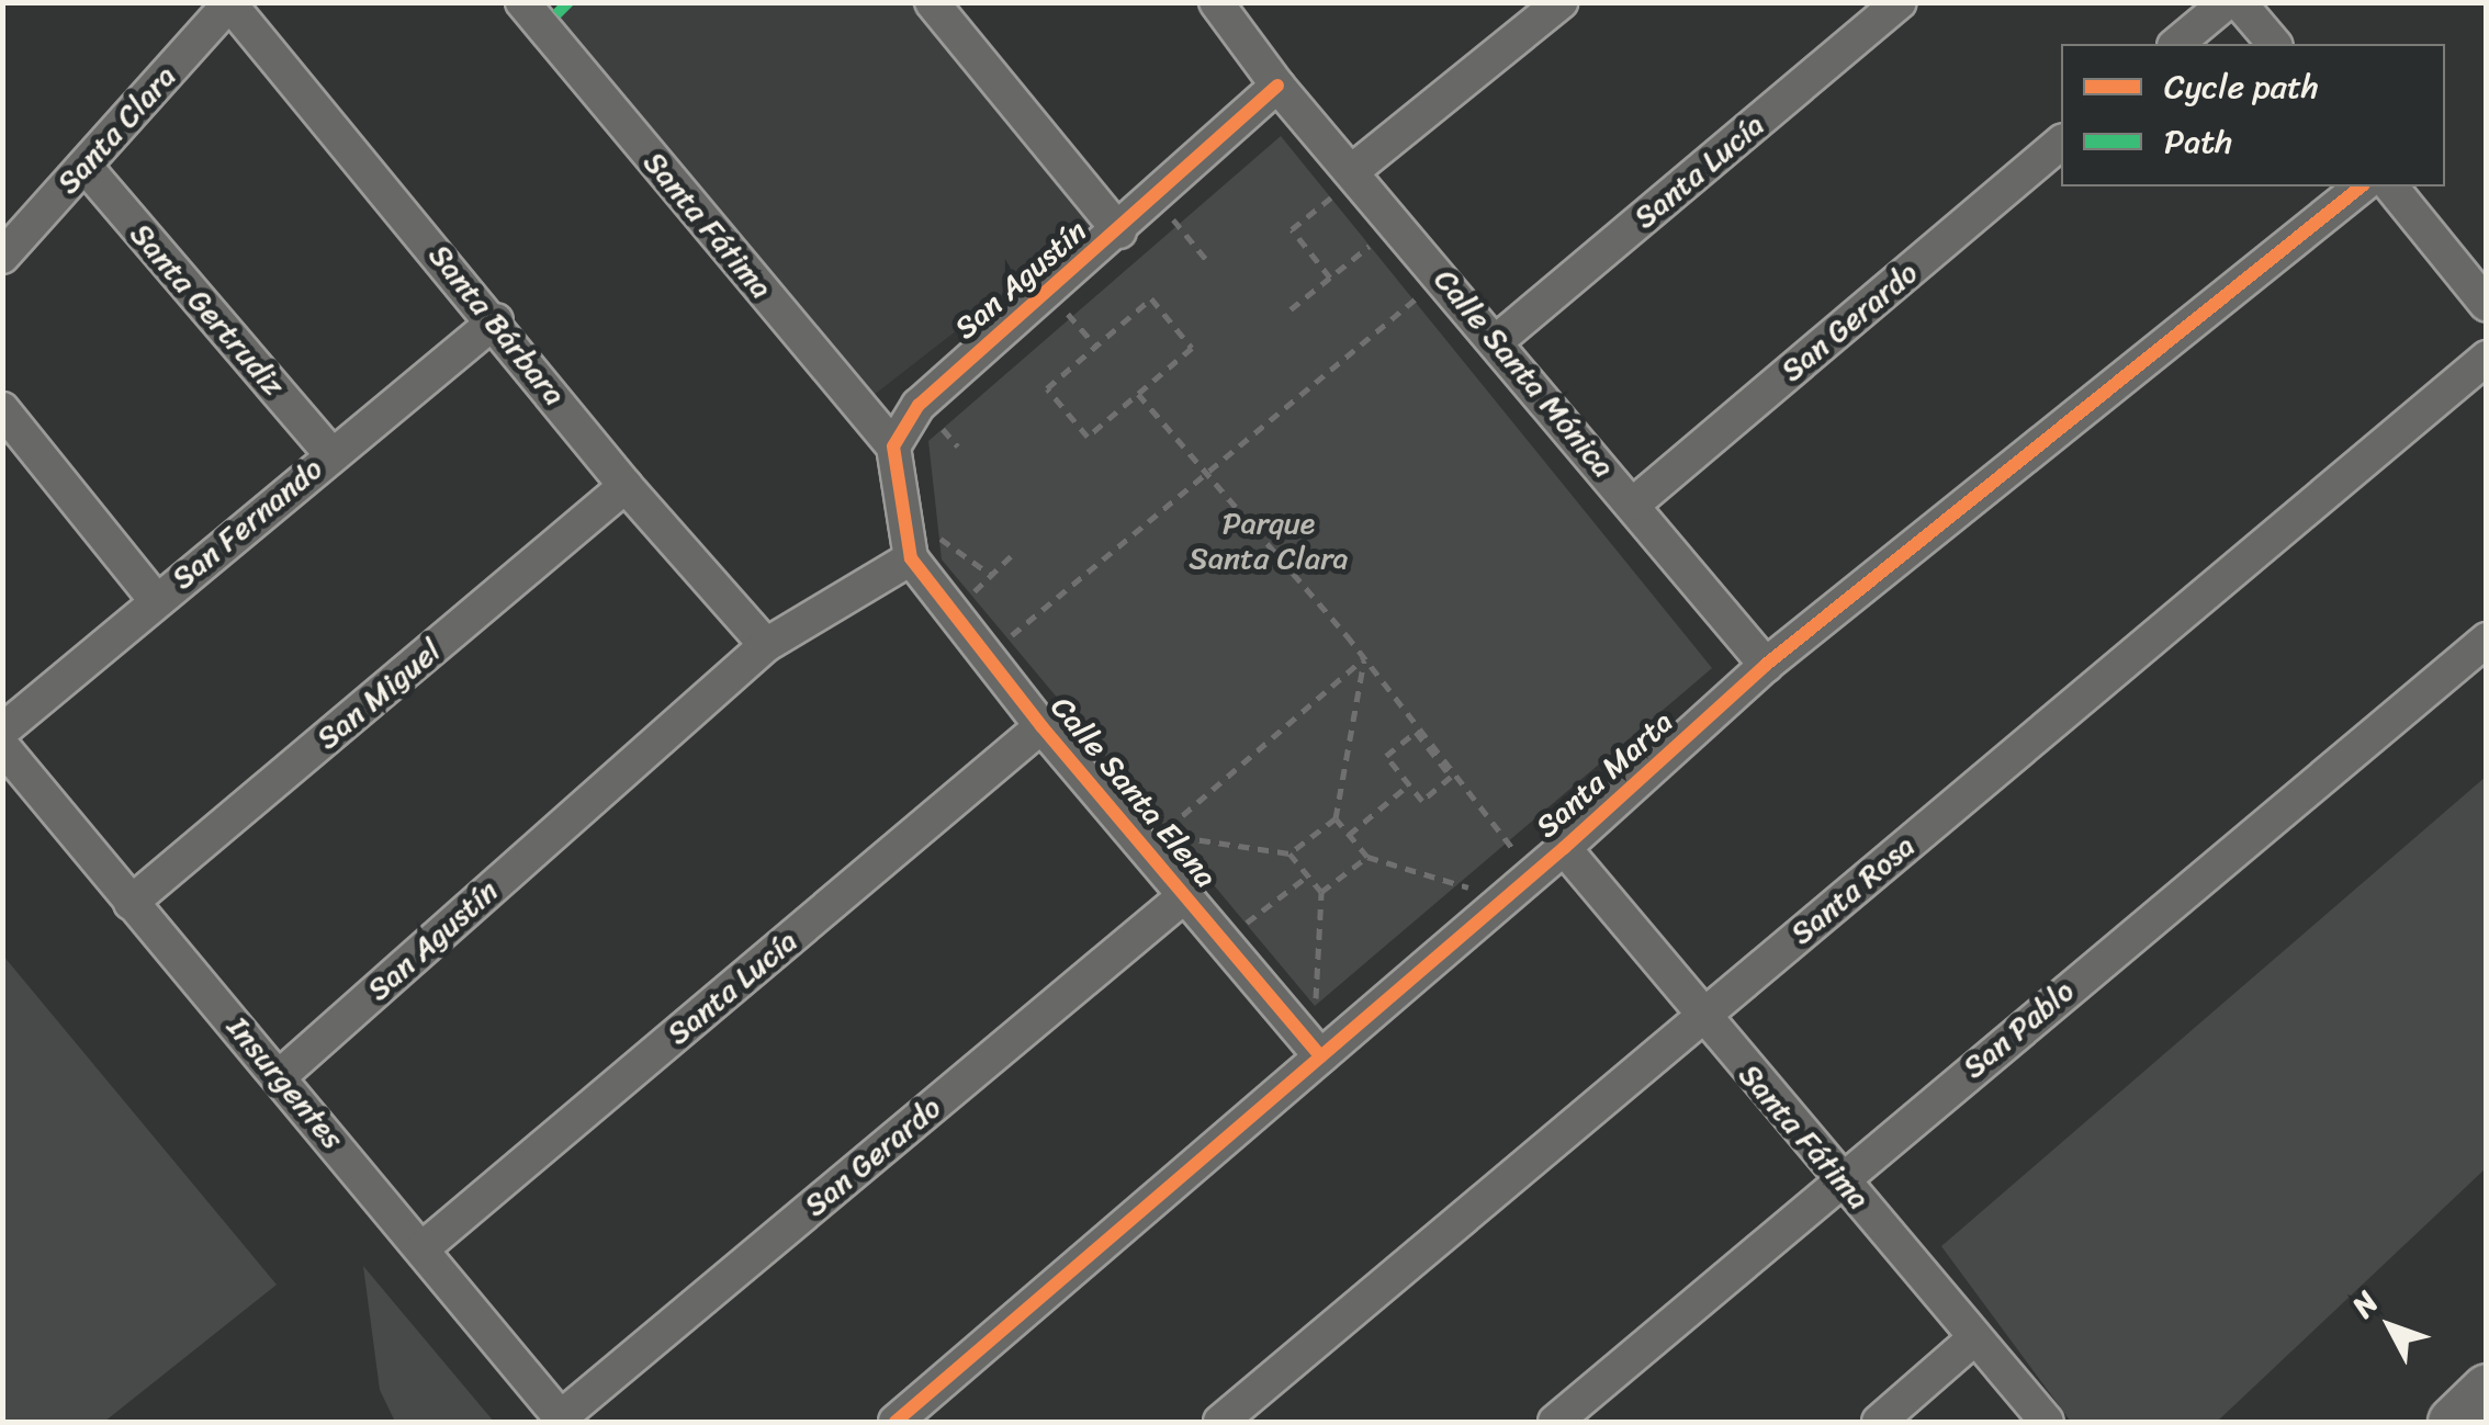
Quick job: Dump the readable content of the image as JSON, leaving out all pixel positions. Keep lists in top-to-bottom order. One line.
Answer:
{"streets":{"street":["Santa Clara","Santa Lucía","Santa Fátima","San Agustín","Santa Gertrudiz","San Gerardo","Santa Bárbara","Calle Santa Mónica","San Fernando","San Miguel","Santa Marta","Calle Santa Elena","Santa Rosa","San Pablo","Insurgentes"]},"crossings":[["Santa Clara","Santa Gertrudiz"],["Santa Clara","Santa Bárbara"],["Santa Lucía","Calle Santa Mónica"],["Santa Lucía","Calle Santa Elena"],["Santa Lucía","Insurgentes"],["Santa Fátima","San Agustín"],["Santa Fátima","Santa Marta"],["Santa Fátima","Santa Rosa"],["Santa Fátima","San Pablo"],["San Agustín","Santa Bárbara"],["San Agustín","Calle Santa Mónica"],["San Agustín","Calle Santa Elena"],["San Agustín","Insurgentes"],["Santa Gertrudiz","San Fernando"],["San Gerardo","Calle Santa Mónica"],["San Gerardo","Calle Santa Elena"],["San Gerardo","Insurgentes"],["Santa Bárbara","San Fernando"],["Santa Bárbara","San Miguel"],["Calle Santa Mónica","Santa Marta"],["San Miguel","Insurgentes"],["Santa Marta","Calle Santa Elena"]],"parks":["Parque Santa Clara"],"legend":["Cycle path","Path"],"north":"top left"}
